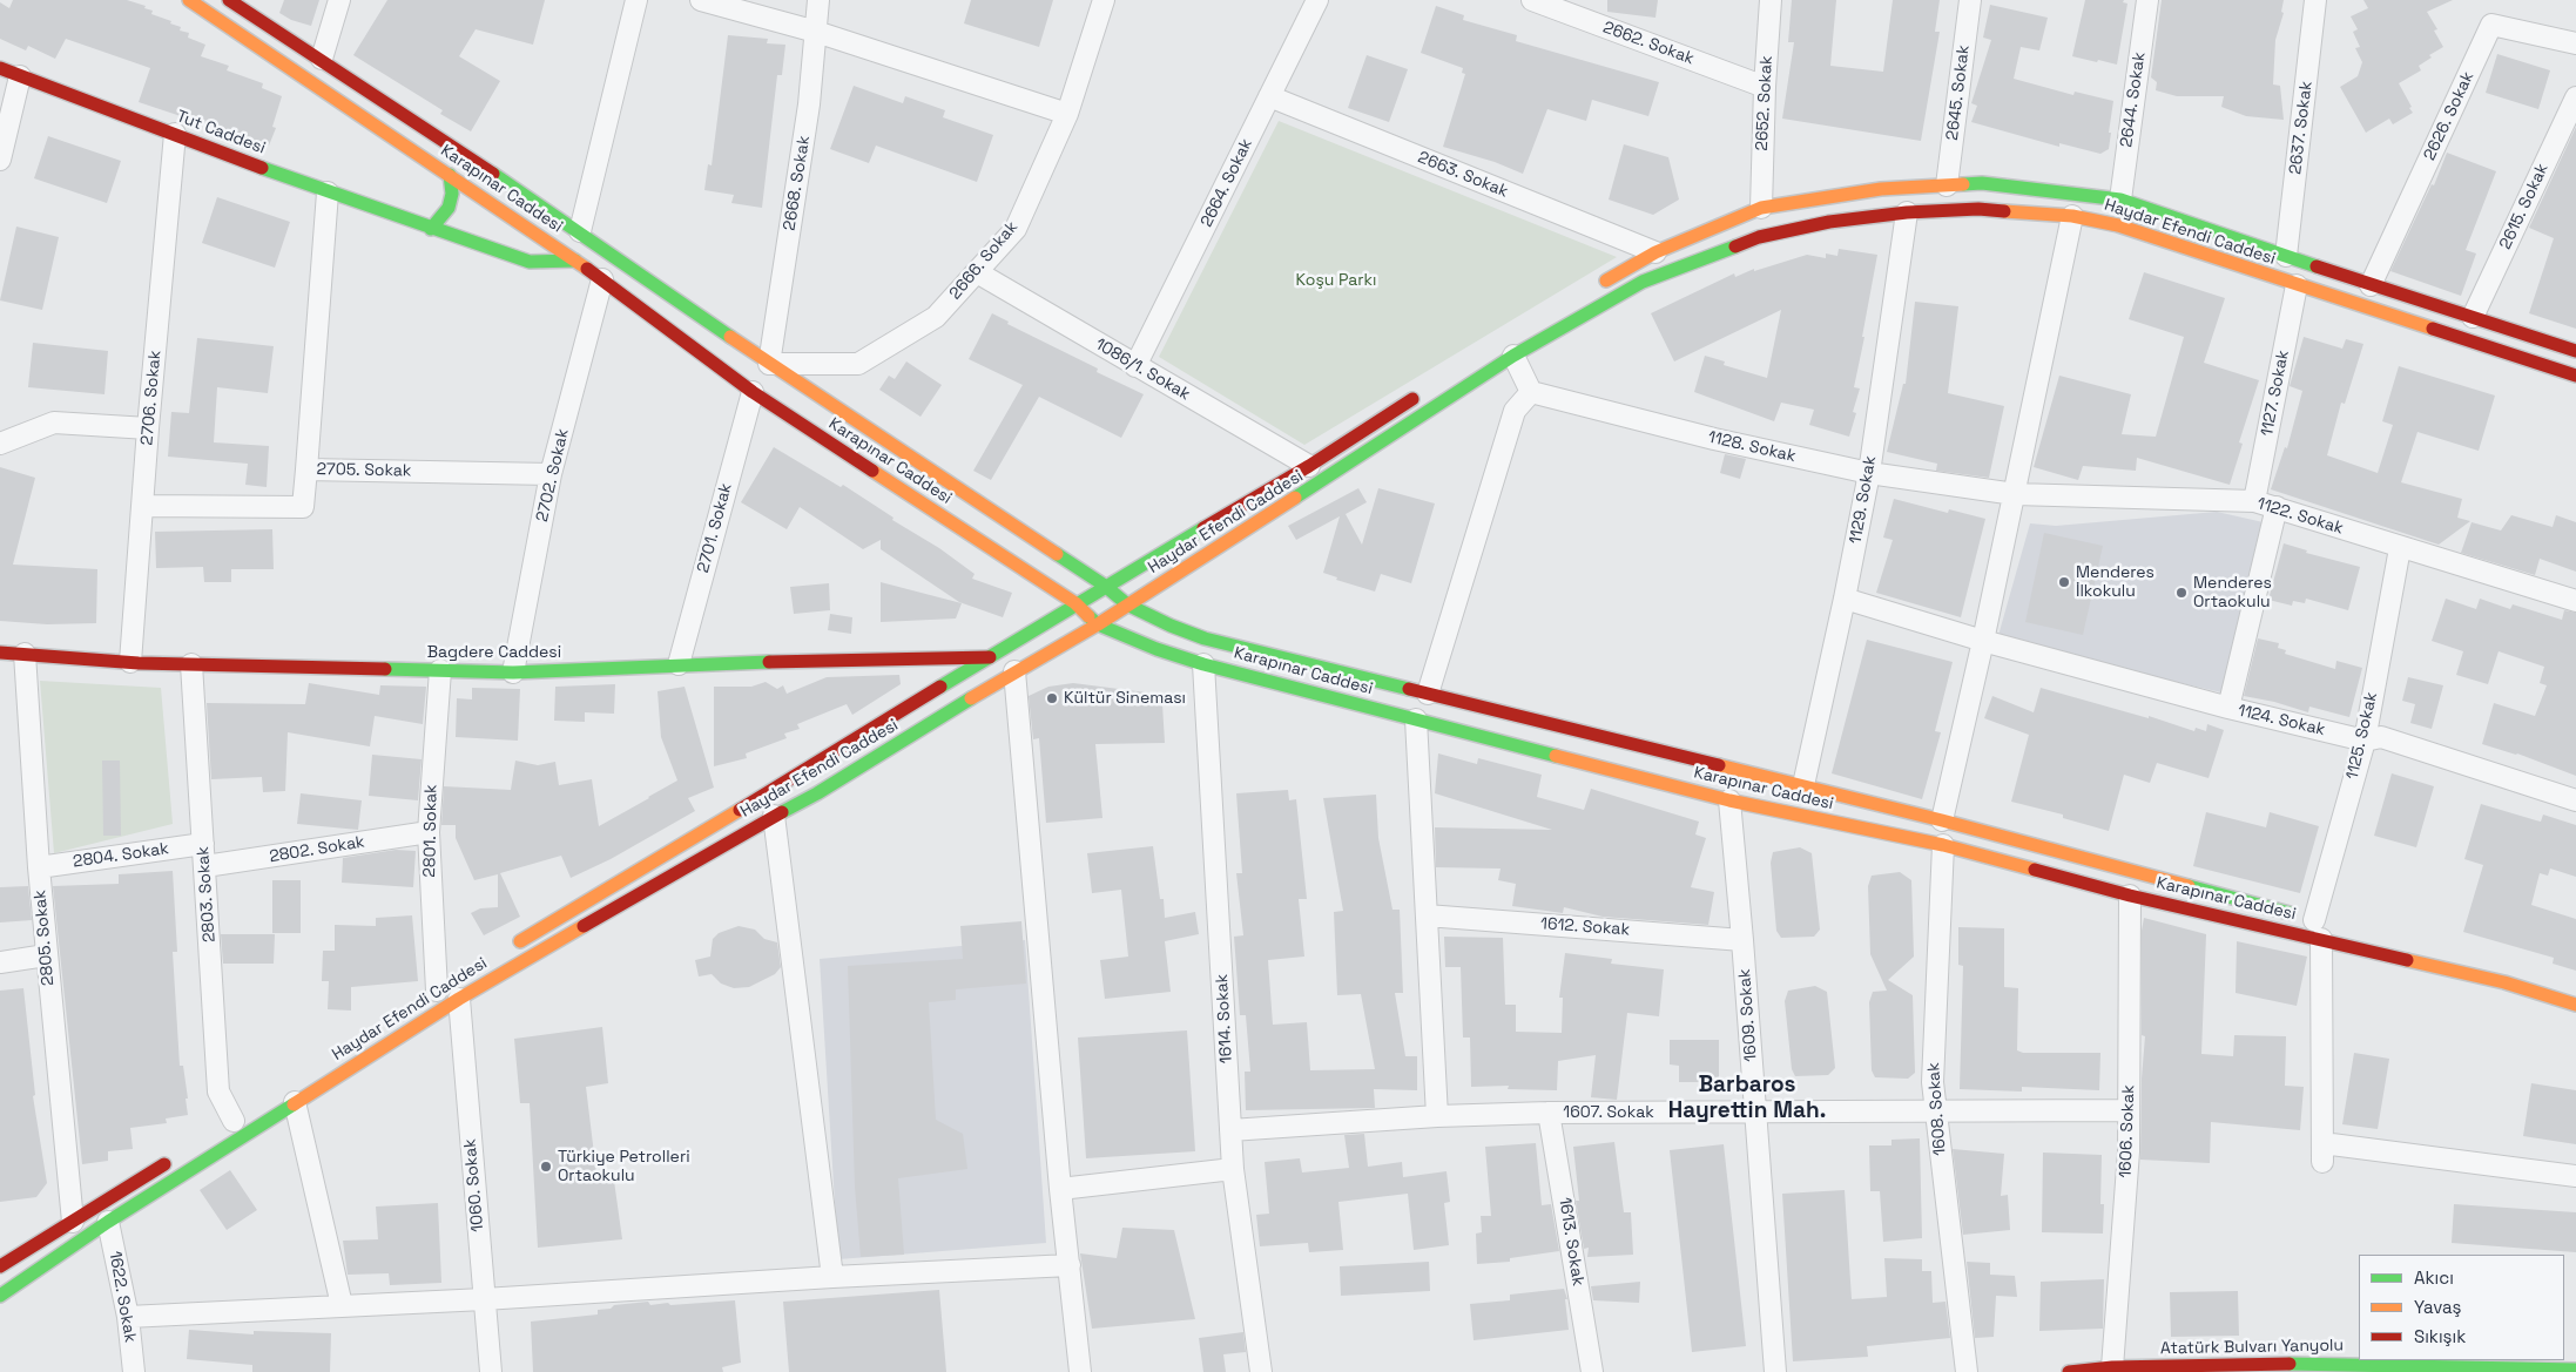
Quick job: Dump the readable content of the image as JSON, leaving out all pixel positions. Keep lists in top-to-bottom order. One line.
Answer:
{"streets":{"main road":["Tut Caddesi","Karapınar Caddesi","Haydar Efendi Caddesi","Bagdere Caddesi","Atatürk Bulvarı Yanyolu"],"street":["2662. Sokak","2645. Sokak","2644. Sokak","2652. Sokak","2626. Sokak","2637. Sokak","2663. Sokak","2668. Sokak","2664. Sokak","2615. Sokak","2666. Sokak","1086/1. Sokak","1127. Sokak","2706. Sokak","1128. Sokak","2705. Sokak","2702. Sokak","1129. Sokak","1122. Sokak","2701. Sokak","1124. Sokak","1125. Sokak","2801. Sokak","2802. Sokak","2804. Sokak","2803. Sokak","1612. Sokak","2805. Sokak","1609. Sokak","1614. Sokak","1608. Sokak","1607. Sokak","1606. Sokak","1060. Sokak","1613. Sokak","1622. Sokak"]},"crossings":[["2662. Sokak","2652. Sokak"],["2645. Sokak","Haydar Efendi Caddesi"],["2644. Sokak","Haydar Efendi Caddesi"],["2652. Sokak","Haydar Efendi Caddesi"],["2626. Sokak","Haydar Efendi Caddesi"],["2637. Sokak","Haydar Efendi Caddesi"],["Tut Caddesi","Karapınar Caddesi"],["Tut Caddesi","2706. Sokak"],["2663. Sokak","2664. Sokak"],["2663. Sokak","Haydar Efendi Caddesi"],["2668. Sokak","Karapınar Caddesi"],["2668. Sokak","2666. Sokak"],["2664. Sokak","1086/1. Sokak"],["Karapınar Caddesi","Haydar Efendi Caddesi"],["Karapınar Caddesi","2666. Sokak"],["Karapınar Caddesi","2702. Sokak"],["Karapınar Caddesi","1129. Sokak"],["Karapınar Caddesi","2701. Sokak"],["Karapınar Caddesi","1125. Sokak"],["Karapınar Caddesi","1609. Sokak"],["Karapınar Caddesi","1614. Sokak"],["Karapınar Caddesi","1608. Sokak"],["Karapınar Caddesi","1606. Sokak"],["2615. Sokak","Haydar Efendi Caddesi"],["Haydar Efendi Caddesi","1086/1. Sokak"],["Haydar Efendi Caddesi","1127. Sokak"],["Haydar Efendi Caddesi","1129. Sokak"],["Haydar Efendi Caddesi","Bagdere Caddesi"],["Haydar Efendi Caddesi","2801. Sokak"],["Haydar Efendi Caddesi","1060. Sokak"],["Haydar Efendi Caddesi","1622. Sokak"],["2666. Sokak","1086/1. Sokak"],["1127. Sokak","1122. Sokak"],["2706. Sokak","2705. Sokak"],["2706. Sokak","Bagdere Caddesi"],["1128. Sokak","1129. Sokak"],["1128. Sokak","1122. Sokak"],["2705. Sokak","2702. Sokak"],["2702. Sokak","Bagdere Caddesi"],["1129. Sokak","1124. Sokak"],["1122. Sokak","1125. Sokak"],["2701. Sokak","Bagdere Caddesi"],["Bagdere Caddesi","2801. Sokak"],["Bagdere Caddesi","2803. Sokak"],["Bagdere Caddesi","2805. Sokak"],["1124. Sokak","1125. Sokak"],["2801. Sokak","2802. Sokak"],["2801. Sokak","1060. Sokak"],["2802. Sokak","2803. Sokak"],["2804. Sokak","2803. Sokak"],["2804. Sokak","2805. Sokak"],["1612. Sokak","1609. Sokak"],["1609. Sokak","1607. Sokak"],["1614. Sokak","1607. Sokak"],["1608. Sokak","1607. Sokak"],["1607. Sokak","1606. Sokak"],["1607. Sokak","1613. Sokak"],["1606. Sokak","Atatürk Bulvarı Yanyolu"]],"districts":["Barbaros Hayrettin Mah."],"parks":["Koşu Parkı"],"places":["Menderes İlkokulu","Menderes Ortaokulu","Kültür Sineması","Türkiye Petrolleri Ortaokulu"],"legend":["Akıcı","Yavaş","Sıkışık"]}
